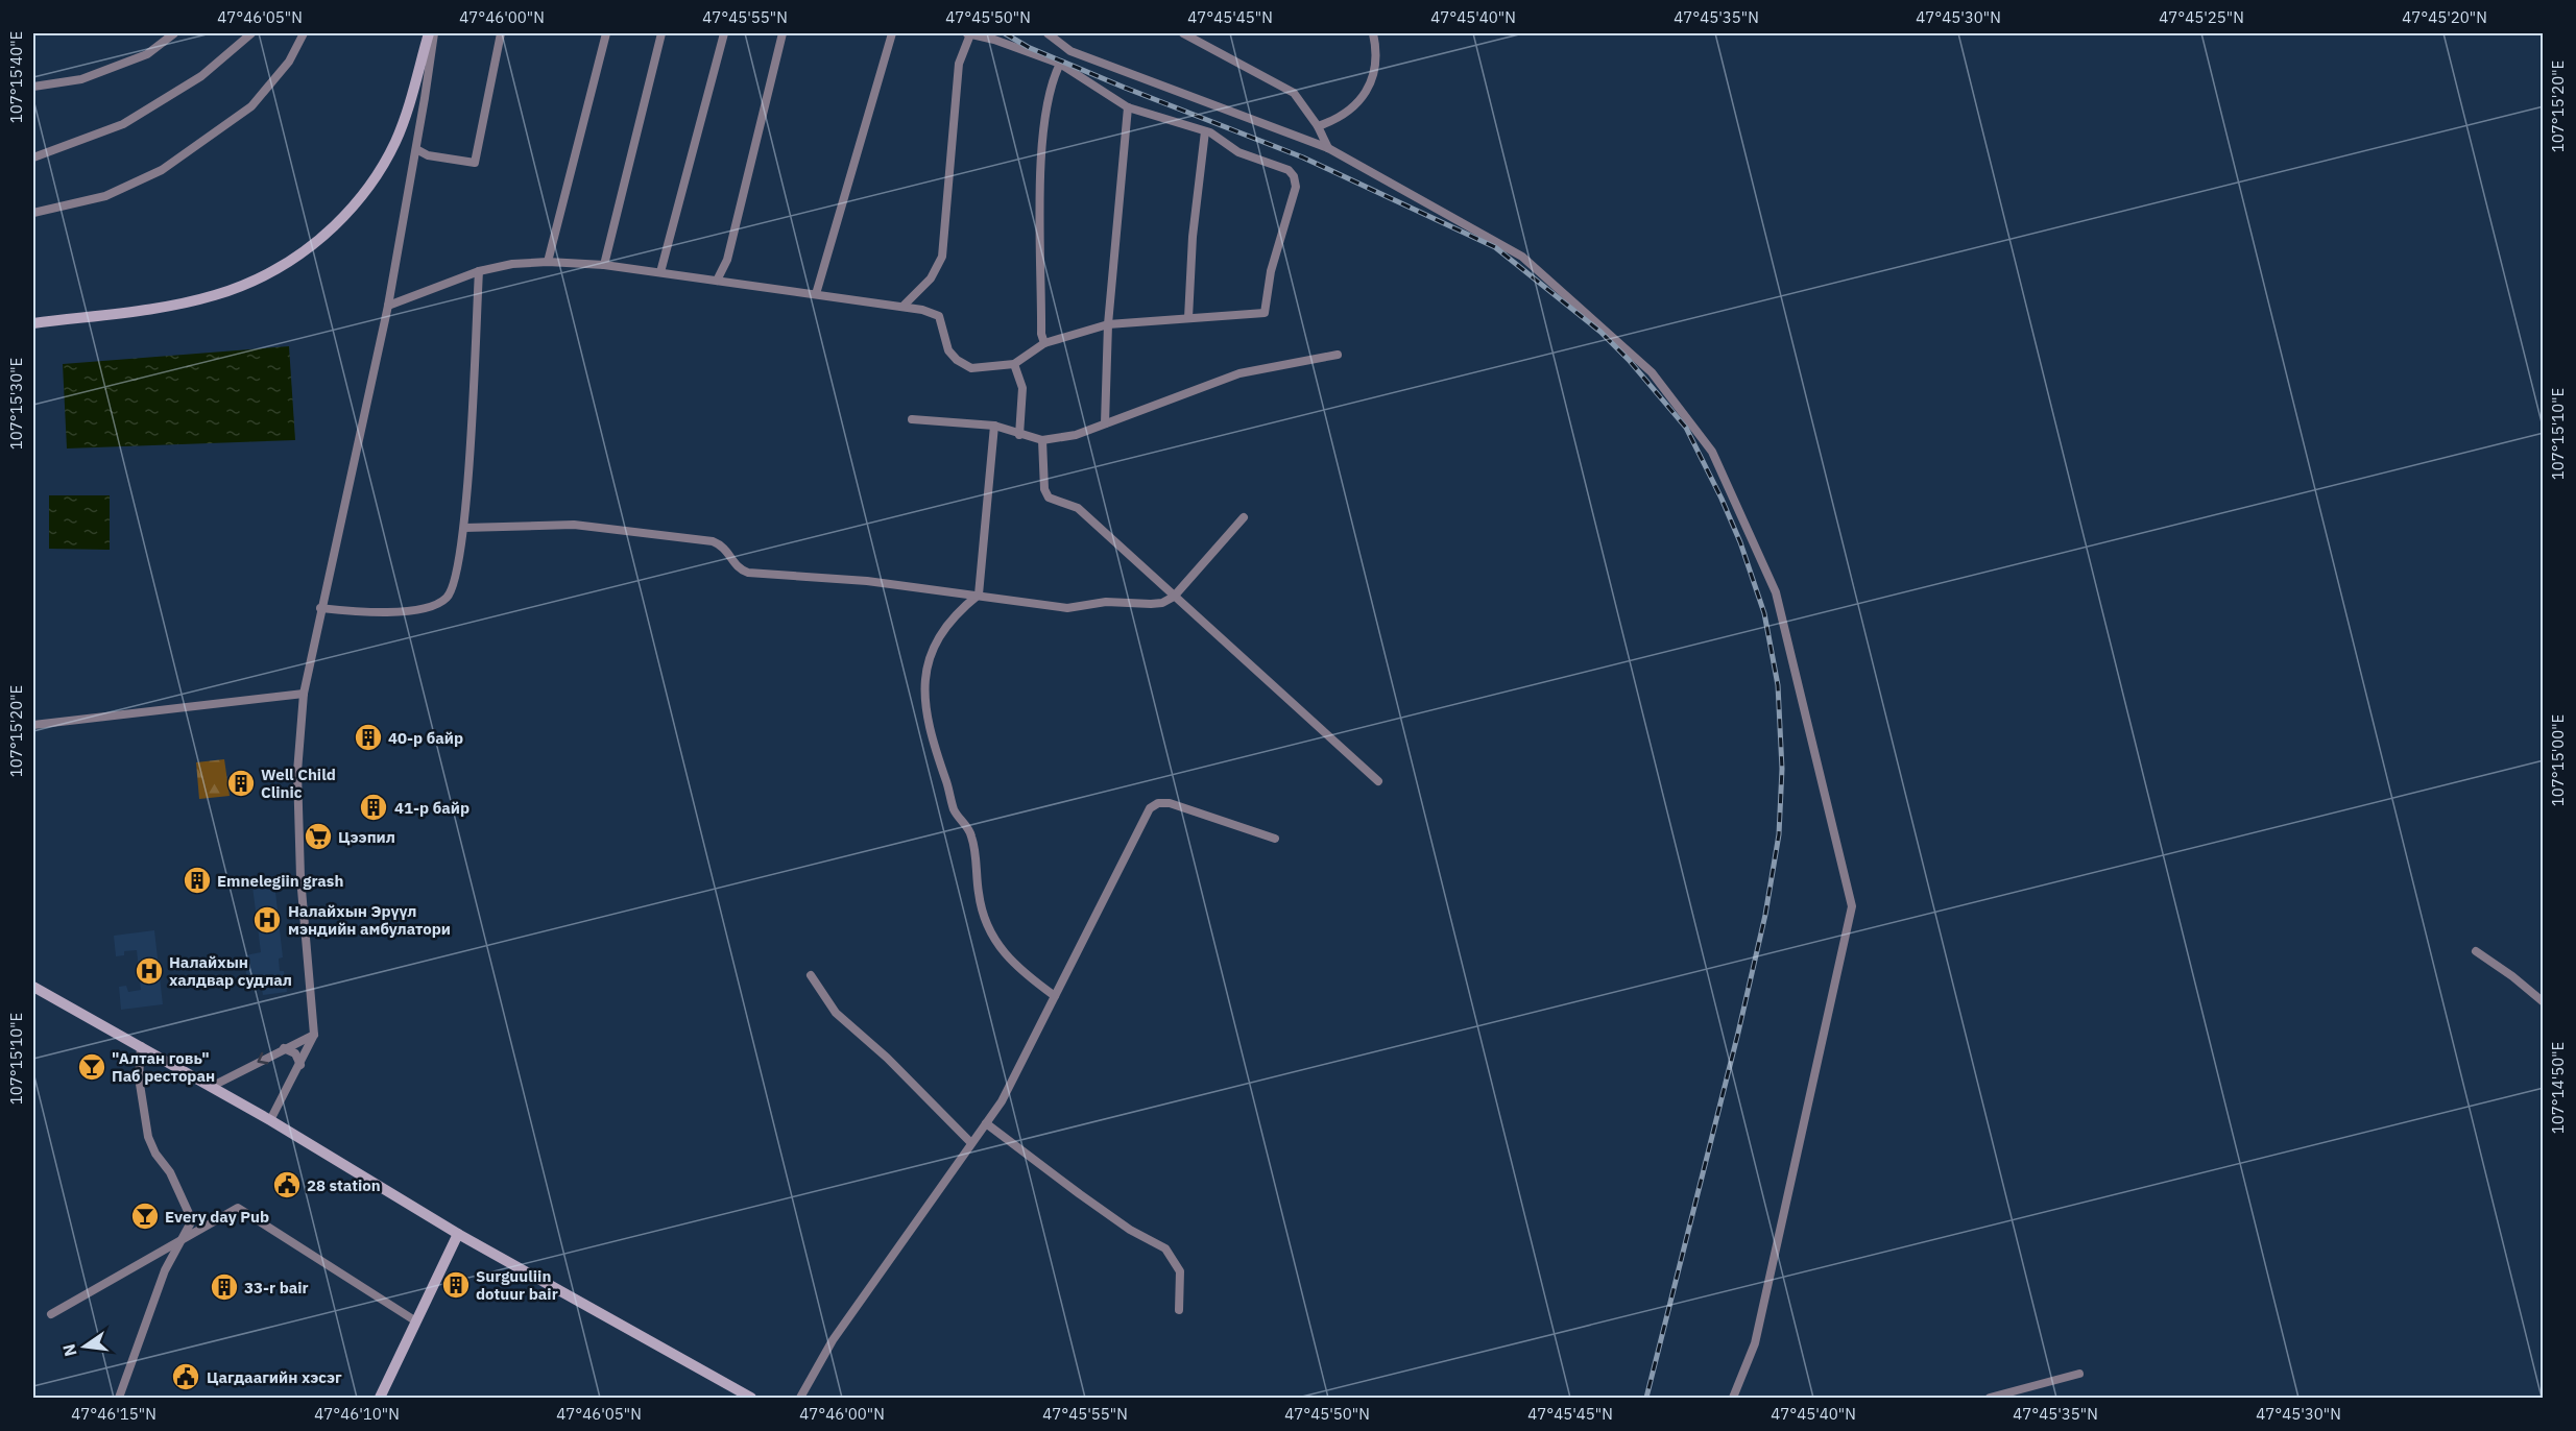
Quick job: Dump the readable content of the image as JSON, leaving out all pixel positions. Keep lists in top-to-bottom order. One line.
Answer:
{"places":{"building":["40-р байр","Well Child Clinic","41-р байр","Emnelegiin grash","Surguuliin dotuur bair","33-r bair"],"supermarket":["Цээпил"],"hospital":["Налайхын Эрүүл мэндийн амбулатори","Налайхын халдвар судлал"],"bar":["\"Алтан говь\" Паб ресторан","Every day Pub"],"public building":["28 station","Цагдаагийн хэсэг"]},"north":"left","coordinates":["47°46'05\"N","47°46'00\"N","47°45'55\"N","47°45'50\"N","47°45'45\"N","47°45'40\"N","47°45'35\"N","47°45'30\"N","47°45'25\"N","47°45'20\"N","107°15'40\"E","107°15'20\"E","107°15'30\"E","107°15'10\"E","107°15'00\"E","107°14'50\"E","47°46'15\"N","47°46'10\"N"]}
